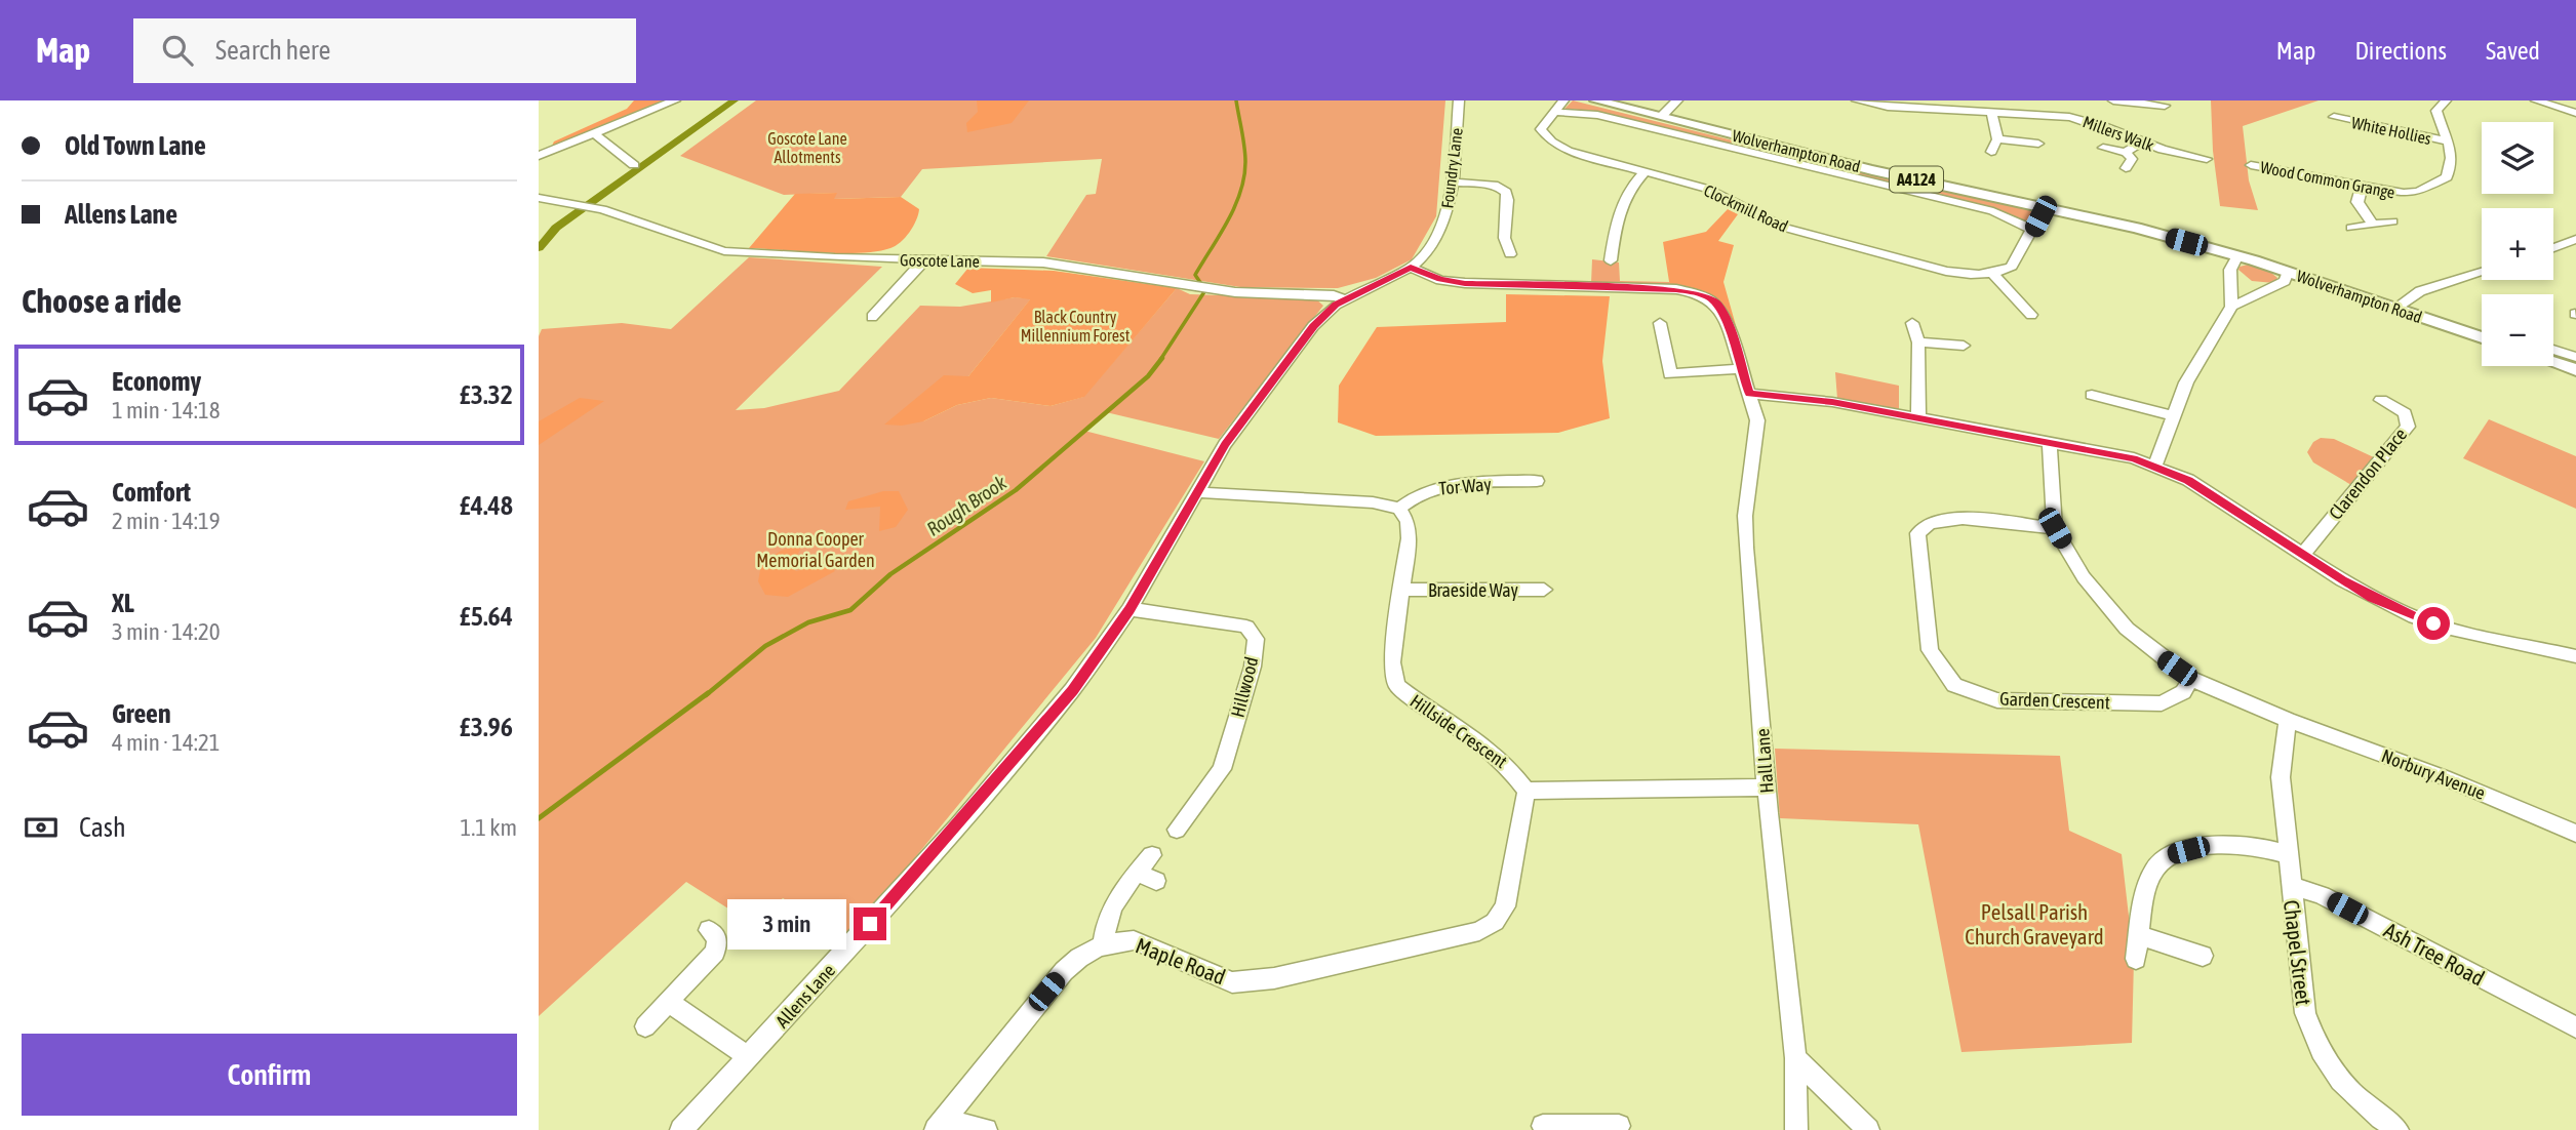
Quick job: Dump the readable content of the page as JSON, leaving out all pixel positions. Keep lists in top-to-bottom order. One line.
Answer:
{"streets":{"main road":["Wolverhampton Road","A4124"],"street":["White Hollies","Millers Walk","Foundry Lane","Wood Common Grange","Clockmill Road","Goscote Lane","Clarendon Place","Tor Way","Braeside Way","Hillwood","Garden Crescent","Hillside Crescent","Hall Lane","Norbury Avenue","Chapel Street","Ash Tree Road","Maple Road","Allens Lane"]},"crossings":[["White Hollies","Wood Common Grange"],["Wolverhampton Road","Clockmill Road"],["Foundry Lane","Hall Lane"],["Foundry Lane","Allens Lane"],["Goscote Lane","Allens Lane"],["Tor Way","Hillside Crescent"],["Braeside Way","Hillside Crescent"],["Hillwood","Allens Lane"],["Garden Crescent","Norbury Avenue"],["Hillside Crescent","Maple Road"],["Hall Lane","Allens Lane"],["Norbury Avenue","Chapel Street"],["Chapel Street","Ash Tree Road"]],"water":["Rough Brook"],"parks":["Goscote Lane Allotments","Black Country Millennium Forest","Donna Cooper Memorial Garden","Pelsall Parish Church Graveyard"],"page":{"header":"Map","search":"Search here","nav":["Map","Directions","Saved"],"banner":["Old Town Lane","Allens Lane"],"map_buttons":["+","−"],"heading":"Choose a ride","list":[{"name":"Economy","note":"1 min · 14:18","value":"£3.32"},{"name":"Comfort","note":"2 min · 14:19","value":"£4.48"},{"name":"XL","note":"3 min · 14:20","value":"£5.64"},{"name":"Green","note":"4 min · 14:21","value":"£3.96"}],"pay":["Cash","1.1 km"],"bubble":"3 min","buttons":"Confirm"}}
